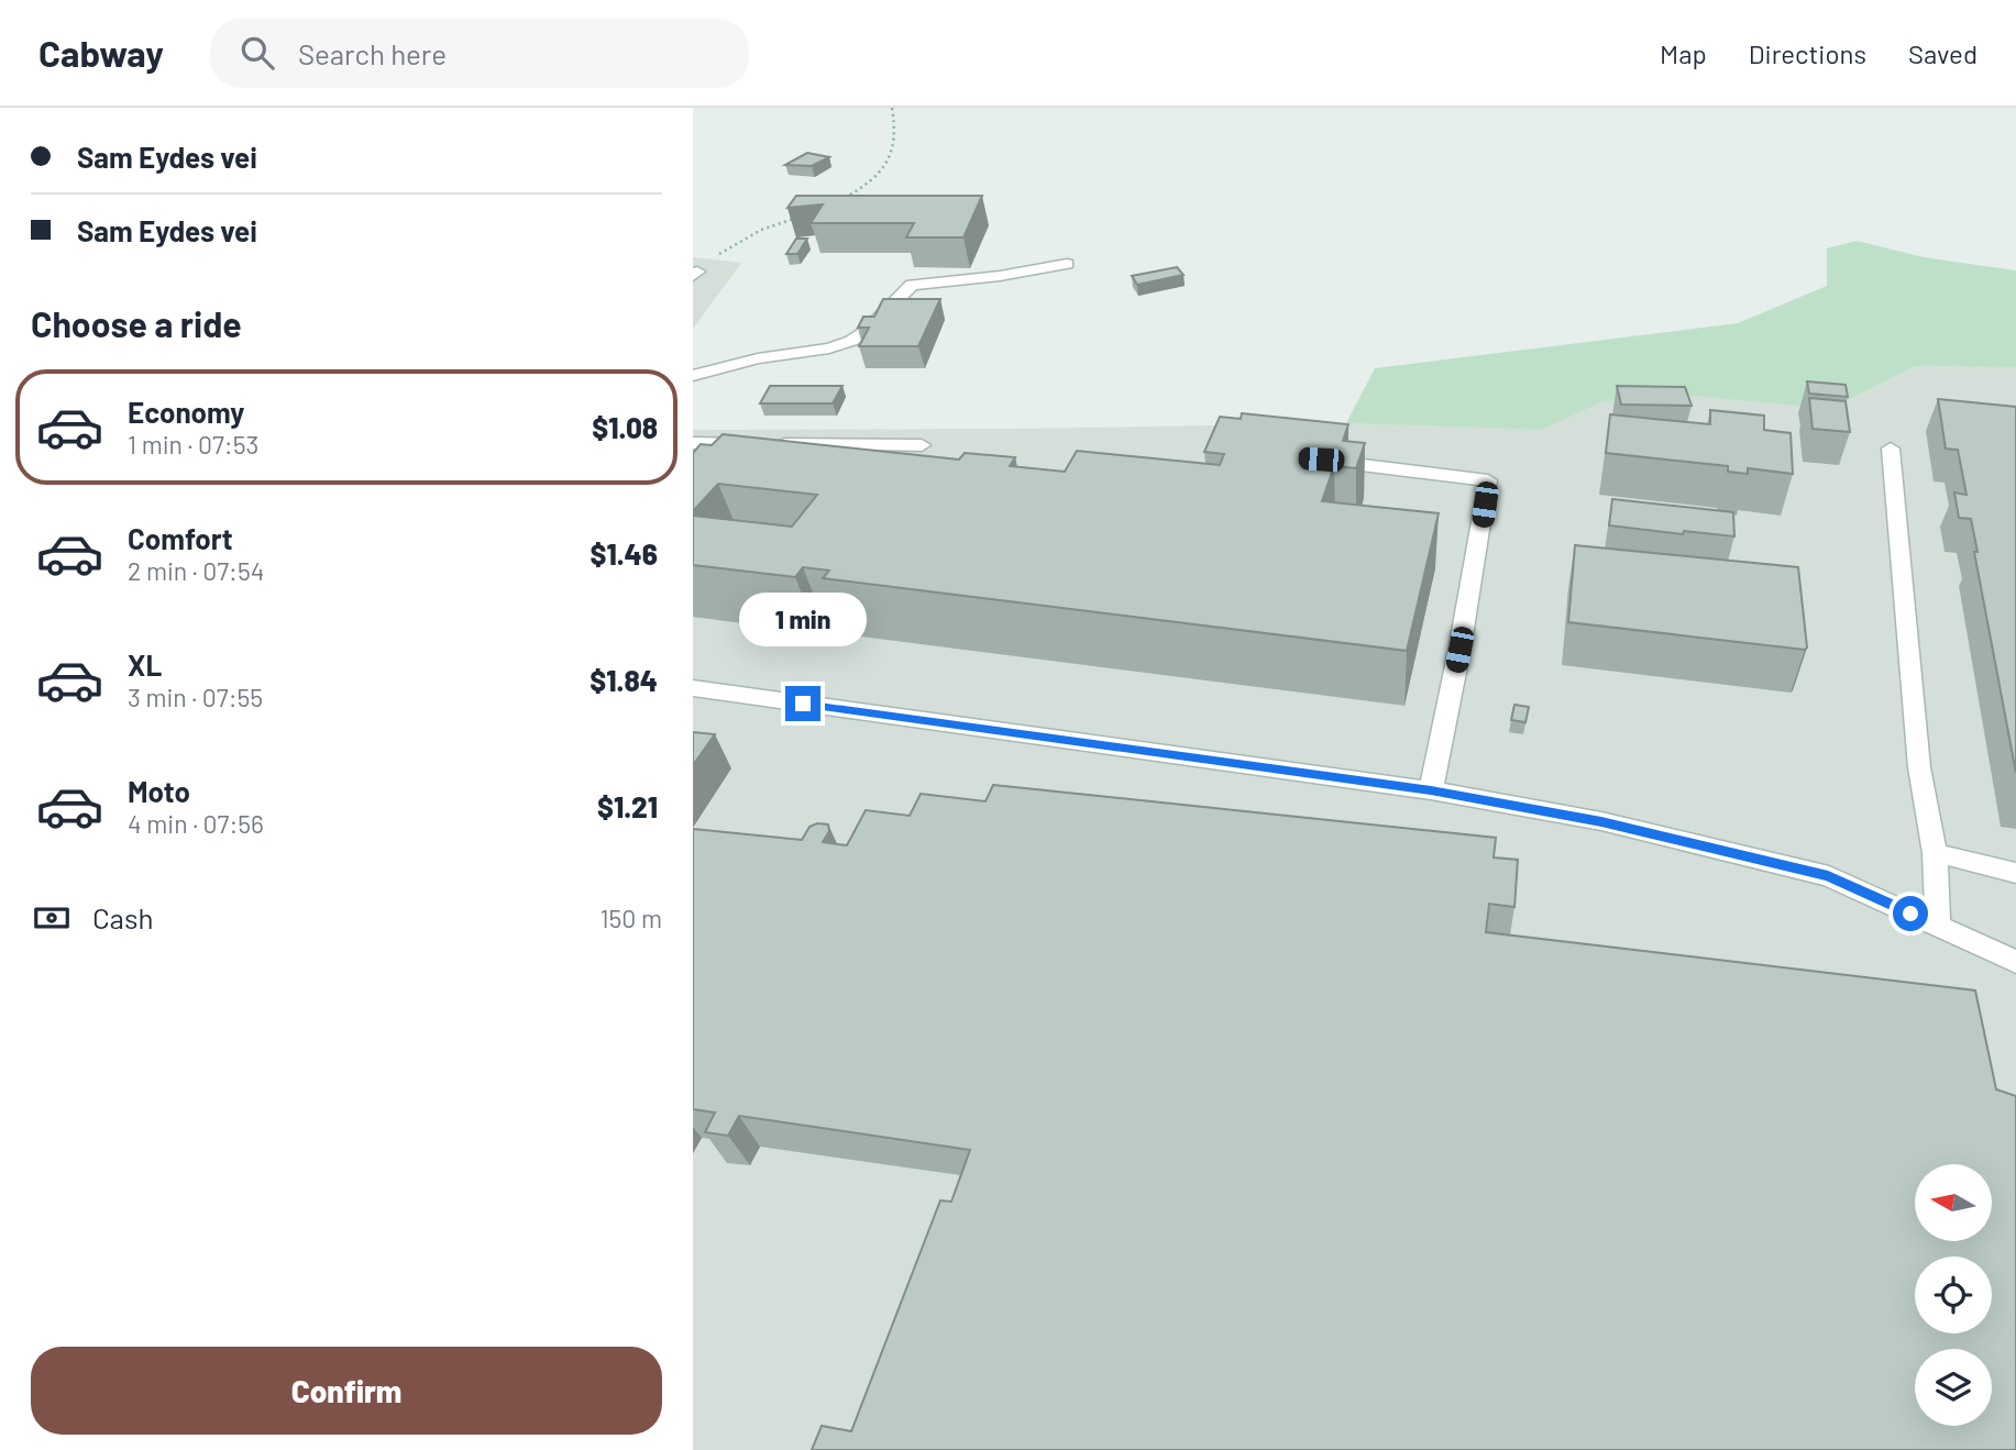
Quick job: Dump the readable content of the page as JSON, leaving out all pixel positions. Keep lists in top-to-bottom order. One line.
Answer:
{"north":"left","page":{"header":"Cabway","search":"Search here","nav":["Map","Directions","Saved"],"banner":["Sam Eydes vei","Sam Eydes vei"],"heading":"Choose a ride","list":[{"name":"Economy","note":"1 min · 07:53","value":"$1.08"},{"name":"Comfort","note":"2 min · 07:54","value":"$1.46"},{"name":"XL","note":"3 min · 07:55","value":"$1.84"},{"name":"Moto","note":"4 min · 07:56","value":"$1.21"}],"bubble":"1 min","pay":["Cash","150 m"],"buttons":"Confirm"}}
